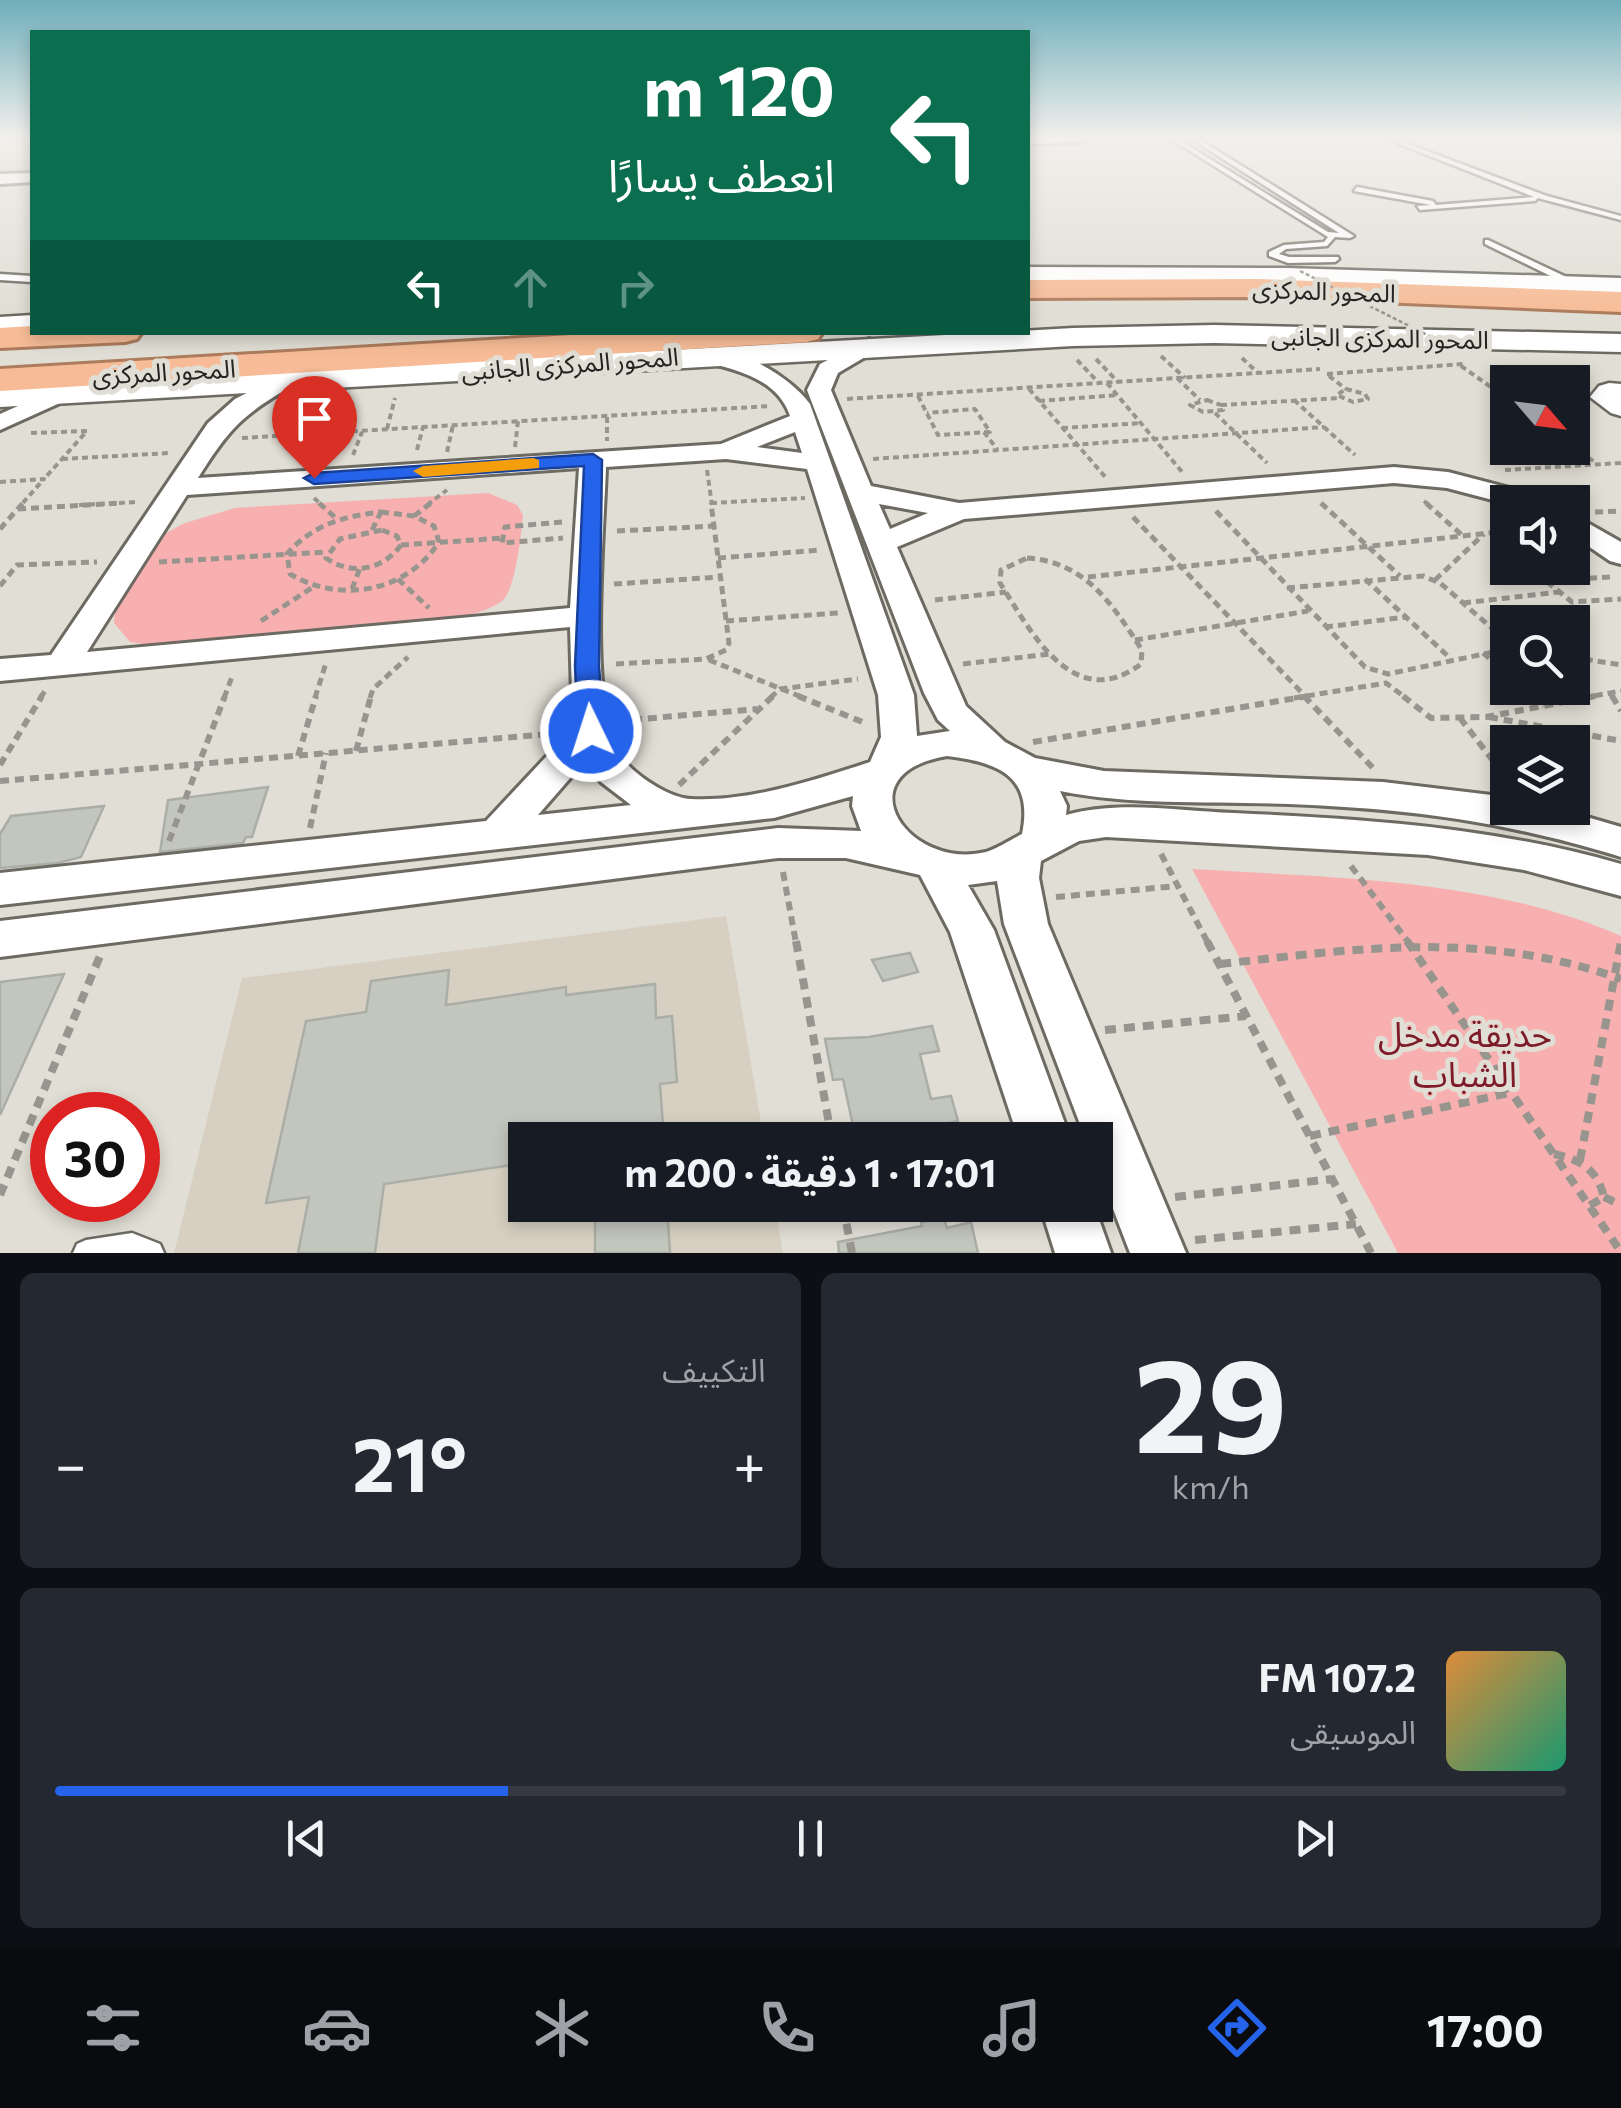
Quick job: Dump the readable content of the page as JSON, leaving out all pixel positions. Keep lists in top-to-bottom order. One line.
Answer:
{"streets":{"highway":["المحور المركزى"],"main road":["المحور المركزى الجانبى"]},"parks":["حديقة مدخل الشباب"],"north":"bottom right","page":{"turn":["120 m","انعطف يسارًا"],"limit":"30","trip":"17:01 · 1 دقيقة · 200 m","tile":[["29","km/h"],"التكييف"],"heat":["−","21°","+"],"song":["107.2 FM","الموسيقى"],"tabs":"17:00"}}
